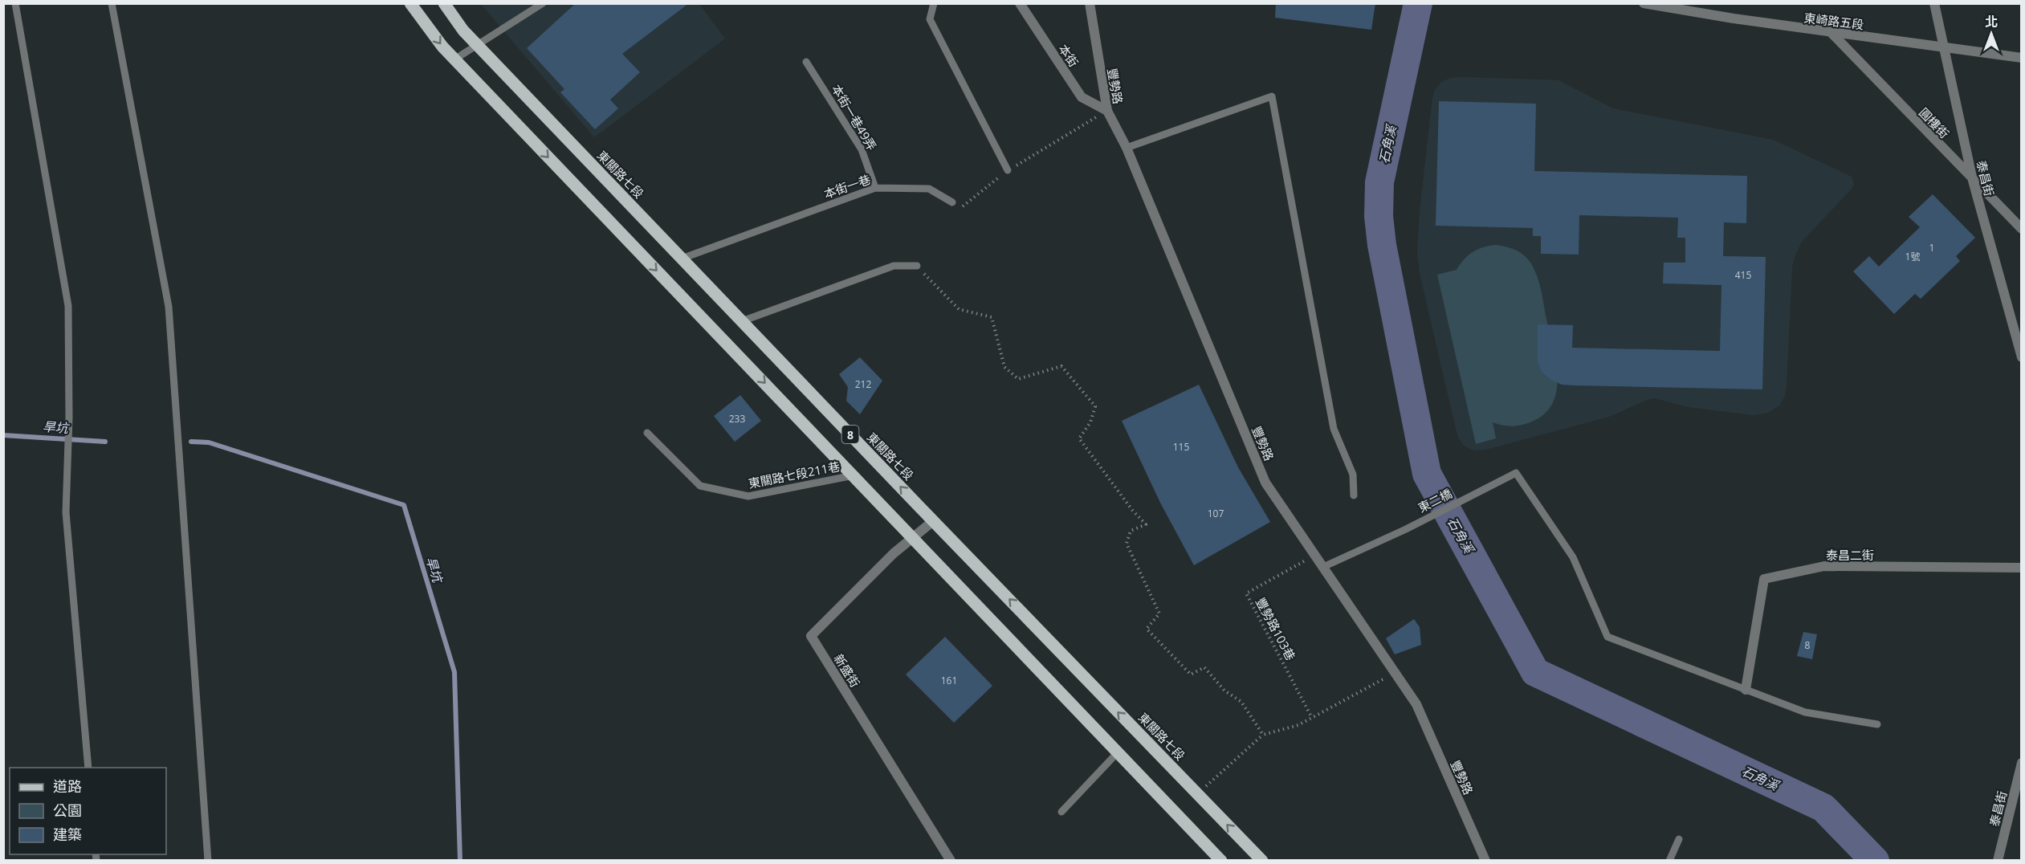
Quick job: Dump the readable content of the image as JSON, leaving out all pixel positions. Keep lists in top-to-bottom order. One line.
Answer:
{"streets":{"main road":["東關路七段","8"],"street":["東崎路五段","本街","豐勢路","圓樓街","泰昌街","泰昌二街","新盛街"],"lane":["本街一巷49弄","本街一巷","東關路七段211巷","東二橋"],"path":["豐勢路103巷"]},"crossings":[["東崎路五段","圓樓街"],["東崎路五段","泰昌街"],["本街","豐勢路"],["豐勢路","東二橋"],["豐勢路","豐勢路103巷"],["本街一巷49弄","本街一巷"],["圓樓街","泰昌街"],["東關路七段","本街一巷"],["東關路七段","新盛街"],["8","東關路七段211巷"],["8","新盛街"],["東二橋","泰昌二街"]],"water":["石角溪","旱坑"],"house_numbers":["1","1號","415","212","233","115","107","8","161"],"legend":["道路","公園","建築"],"north":"top"}
